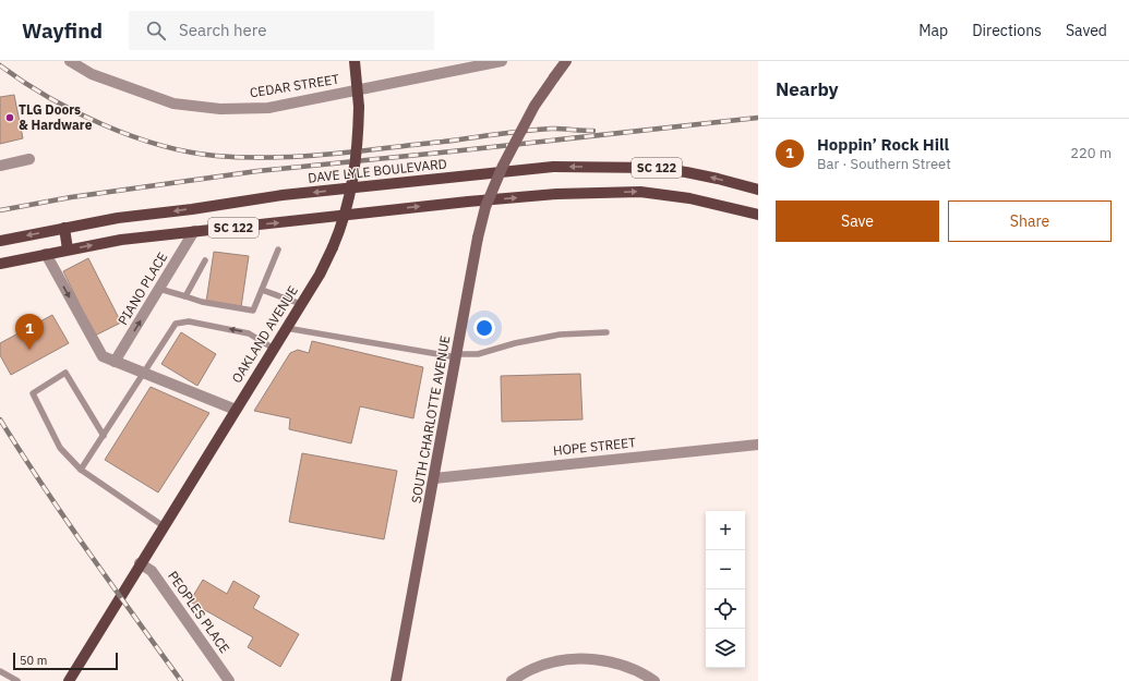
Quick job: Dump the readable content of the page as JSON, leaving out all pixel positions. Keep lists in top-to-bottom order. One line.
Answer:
{"streets":{"main road":["SC 122","DAVE LYLE BOULEVARD","OAKLAND AVENUE"],"street":["CEDAR STREET","PIANO PLACE","SOUTH CHARLOTTE AVENUE","HOPE STREET","PEOPLES PLACE"]},"crossings":[["CEDAR STREET","OAKLAND AVENUE"],["SC 122","PIANO PLACE"],["OAKLAND AVENUE","PEOPLES PLACE"],["SOUTH CHARLOTTE AVENUE","HOPE STREET"]],"one_way":["PIANO PLACE"],"places":["TLG Doors & Hardware"],"scale_bar":"50 m","page":{"header":"Wayfind","search":"Search here","nav":["Map","Directions","Saved"],"heading":"Nearby","list":[{"mark":"1","name":"Hoppin’ Rock Hill","note":"Bar · Southern Street","value":"220 m"}],"buttons":["Save","Share"],"pins":"1","map_buttons":["+","−"],"scale":"50 m"}}
